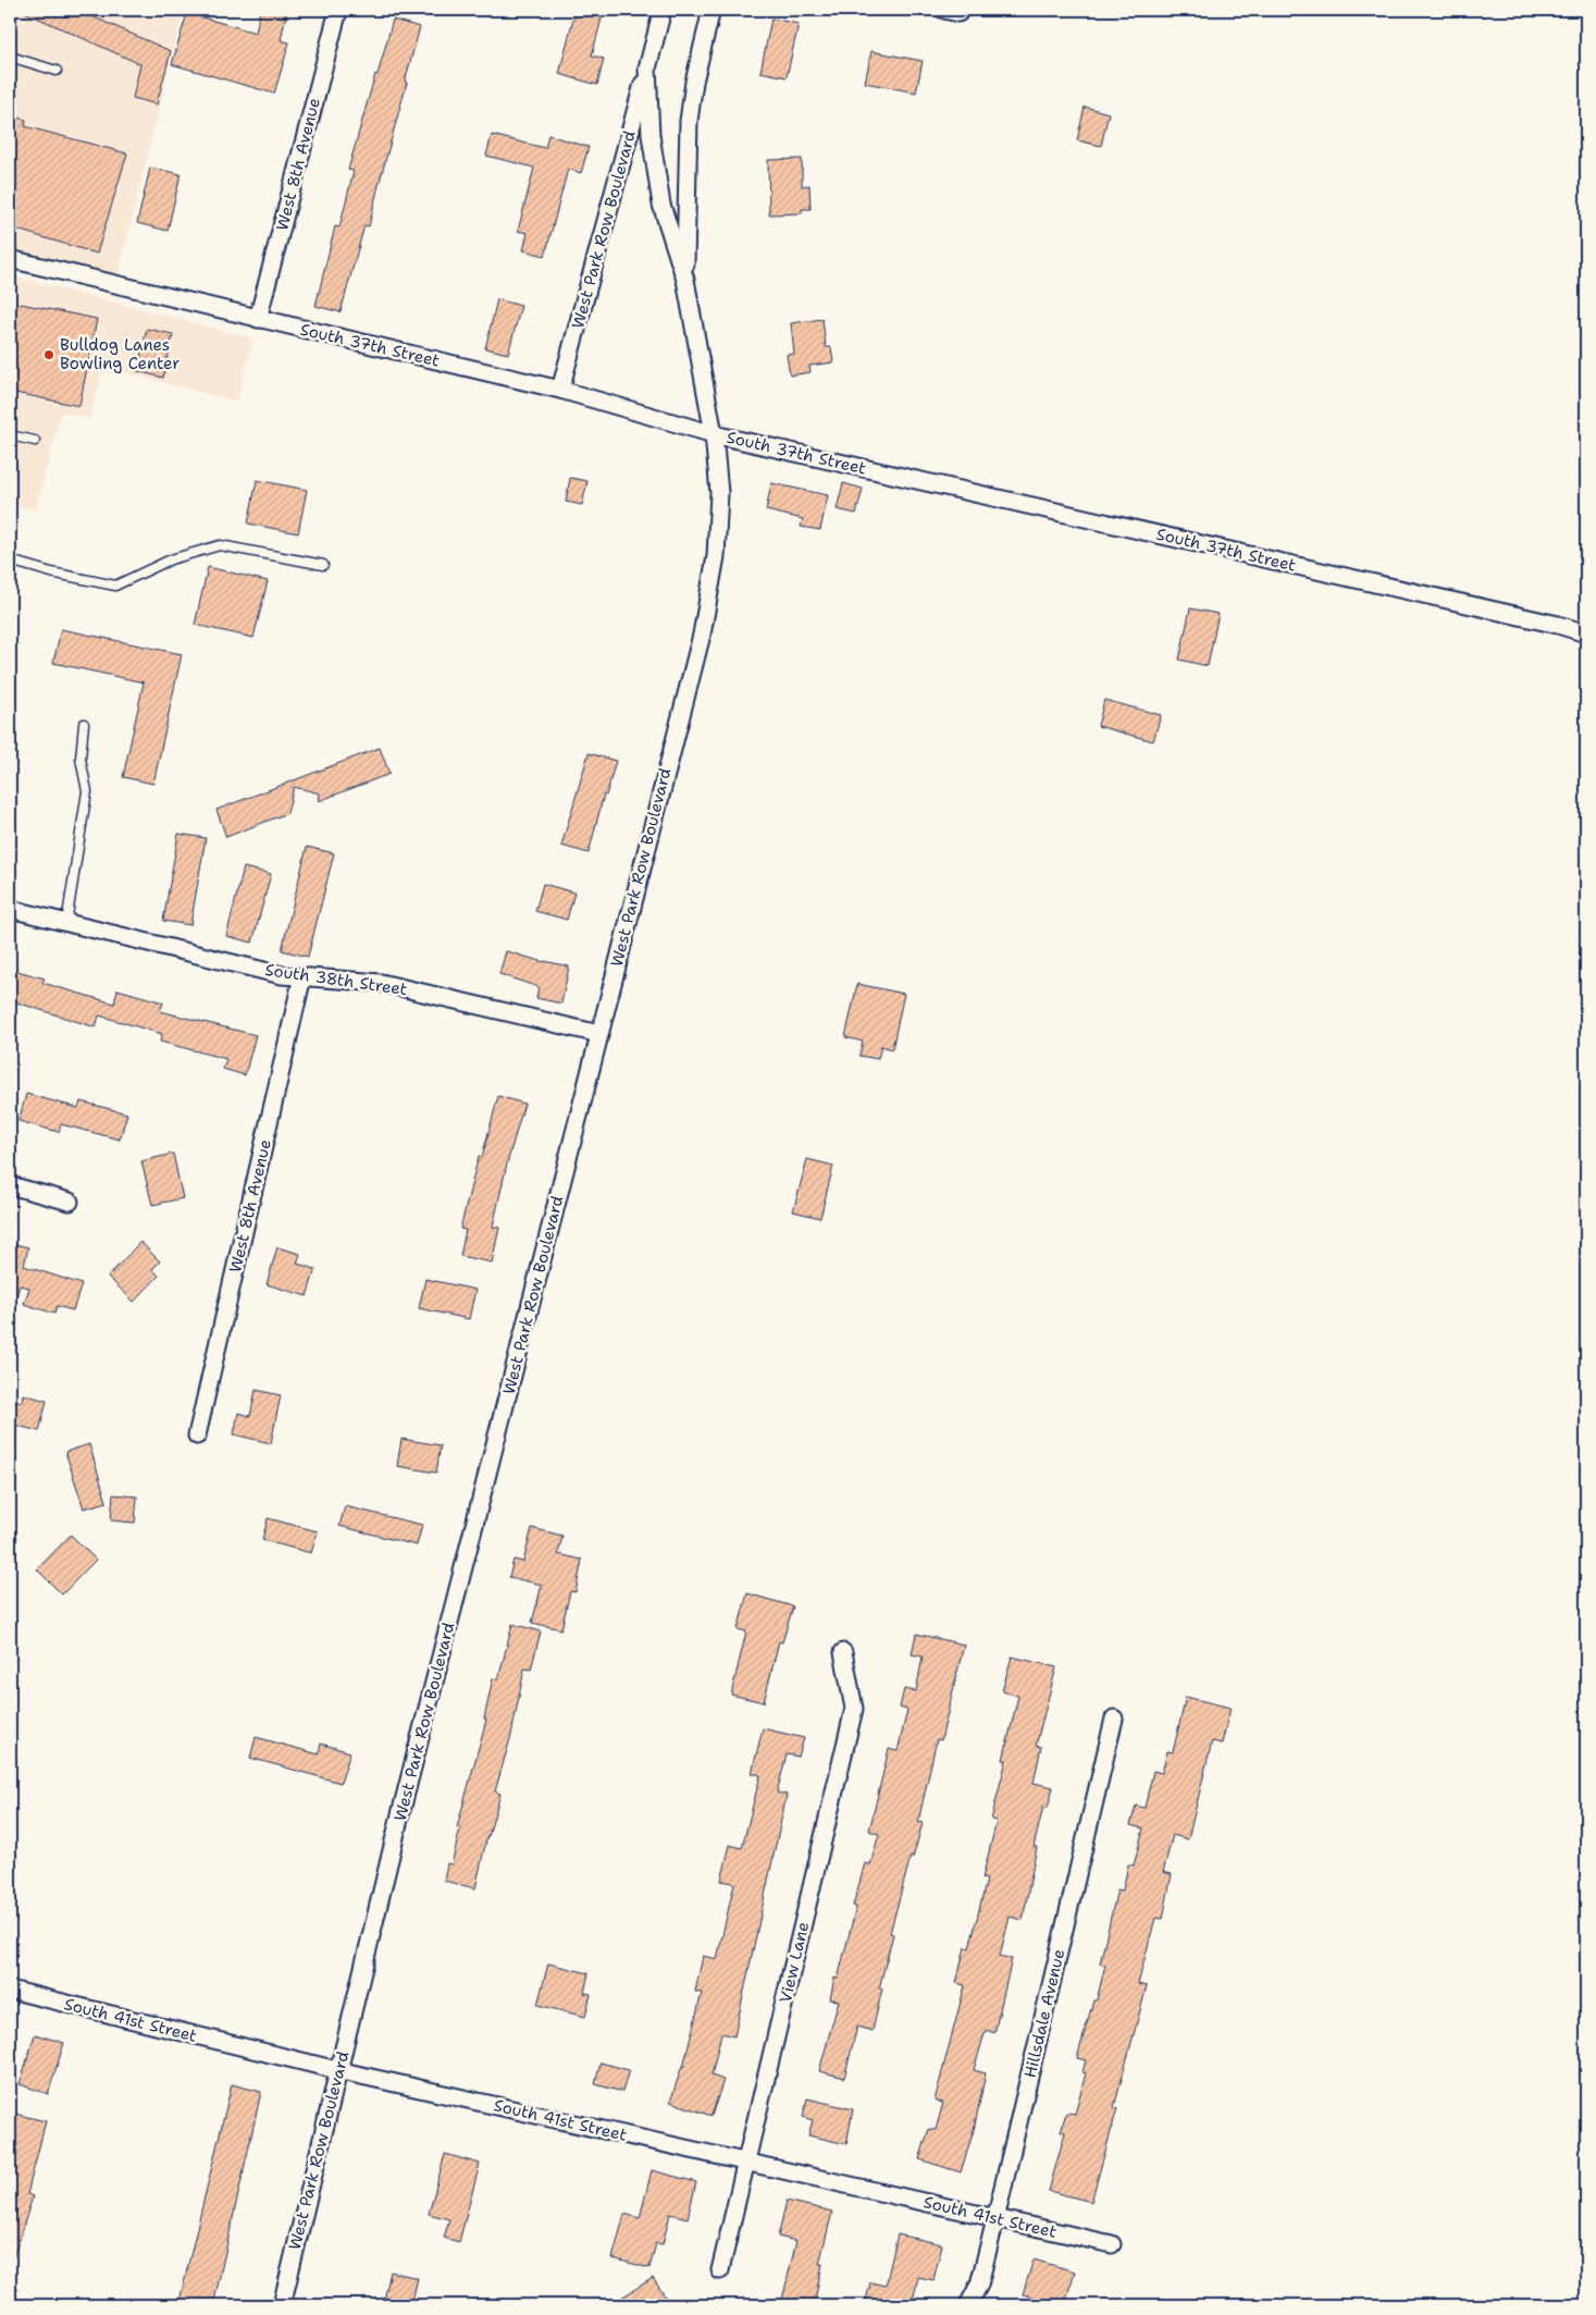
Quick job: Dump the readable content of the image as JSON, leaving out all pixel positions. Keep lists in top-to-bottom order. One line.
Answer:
{"streets":{"street":["West 8th Avenue","West Park Row Boulevard","South 37th Street","South 38th Street","View Lane","Hillsdale Avenue","South 41st Street"]},"crossings":[["West 8th Avenue","South 37th Street"],["West 8th Avenue","South 38th Street"],["West Park Row Boulevard","South 37th Street"],["West Park Row Boulevard","South 38th Street"],["West Park Row Boulevard","South 41st Street"],["View Lane","South 41st Street"],["Hillsdale Avenue","South 41st Street"]],"places":["Bulldog Lanes Bowling Center"]}
